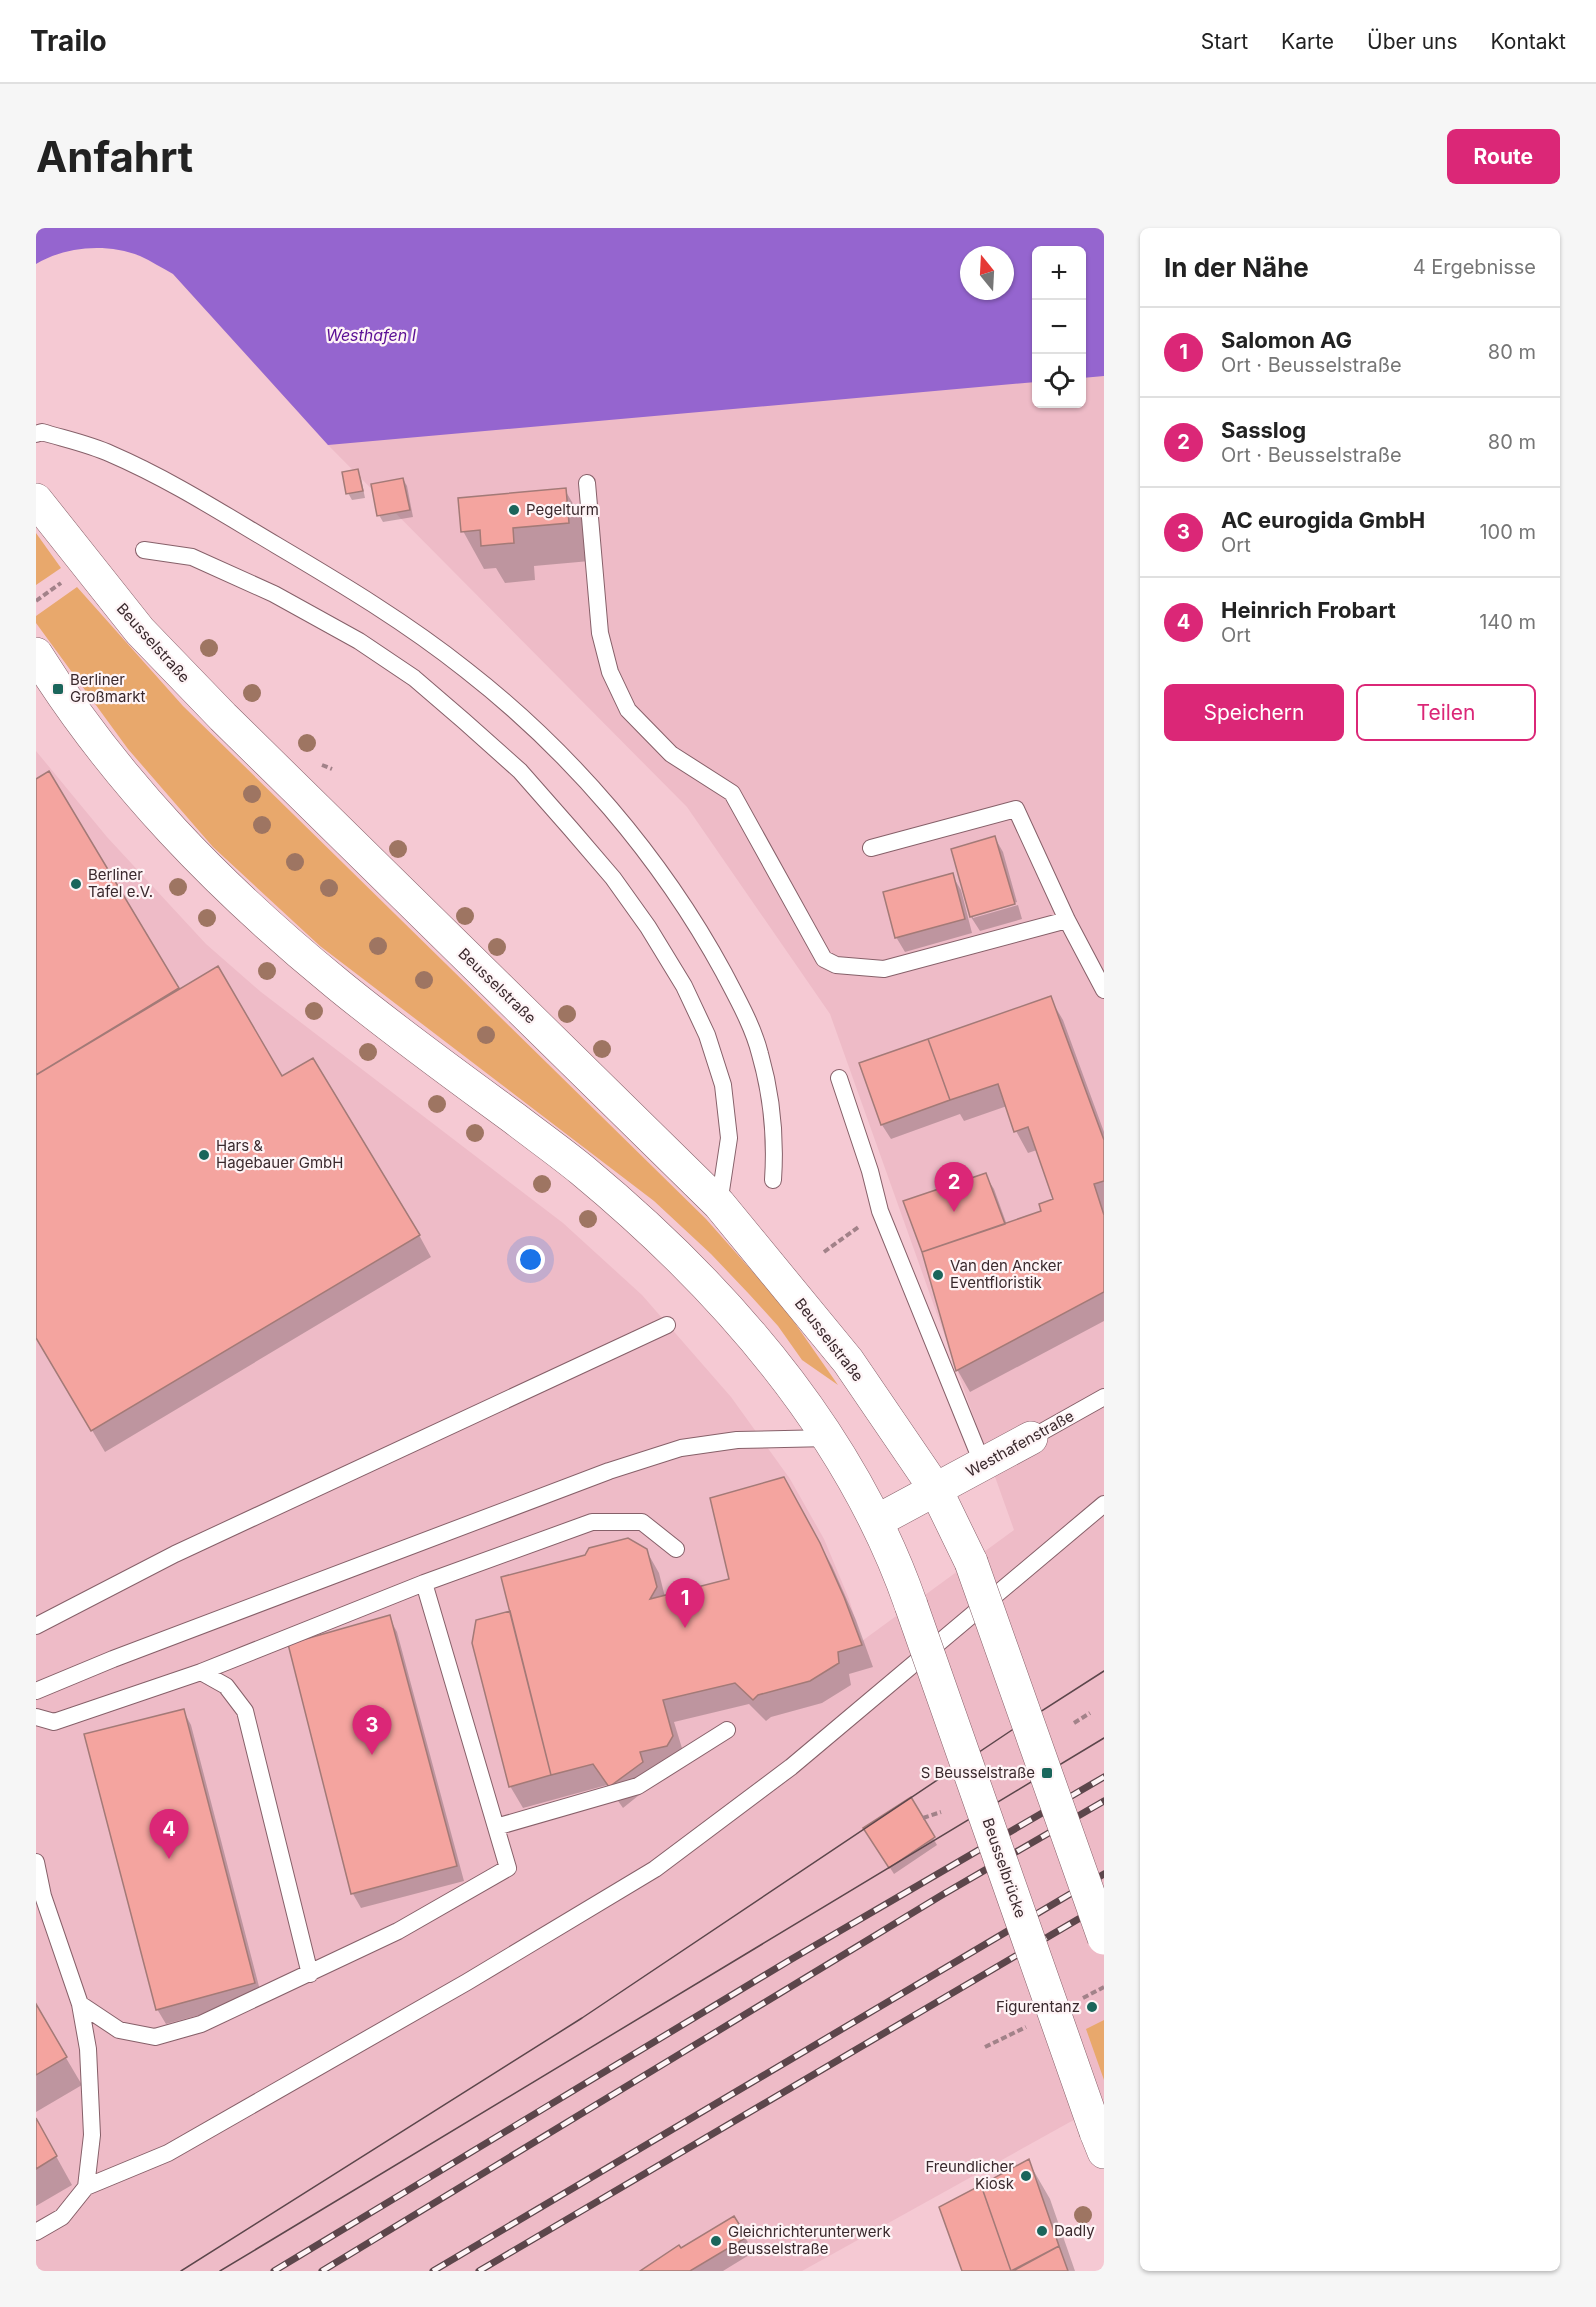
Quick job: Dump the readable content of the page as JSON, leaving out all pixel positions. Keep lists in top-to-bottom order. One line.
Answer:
{"streets":{"main road":["Beusselstraße","Westhafenstraße","Beusselbrücke"]},"crossings":[["Beusselstraße","Westhafenstraße"]],"water":["Westhafen I"],"places":{"other":["Pegelturm","Berliner Tafel e.V.","Hars & Hagebauer GmbH","Van den Ancker Eventfloristik","Figurentanz","Freundlicher Kiosk","Dadly","Gleichrichterunterwerk Beusselstraße"],"transit":["Berliner Großmarkt","S Beusselstraße"]},"north":"top","page":{"header":"Trailo","nav":["Start","Karte","Über uns","Kontakt"],"buttons":["Route",["Speichern","Teilen"]],"title":"Anfahrt","heading":["In der Nähe","4 Ergebnisse"],"map_buttons":["+","−"],"list":[{"mark":"1","name":"Salomon AG","note":"Ort · Beusselstraße","value":"80 m"},{"mark":"2","name":"Sasslog","note":"Ort · Beusselstraße","value":"80 m"},{"mark":"3","name":"AC eurogida GmbH","note":"Ort","value":"100 m"},{"mark":"4","name":"Heinrich Frobart","note":"Ort","value":"140 m"}],"pins":["2","1","3","4"]}}
